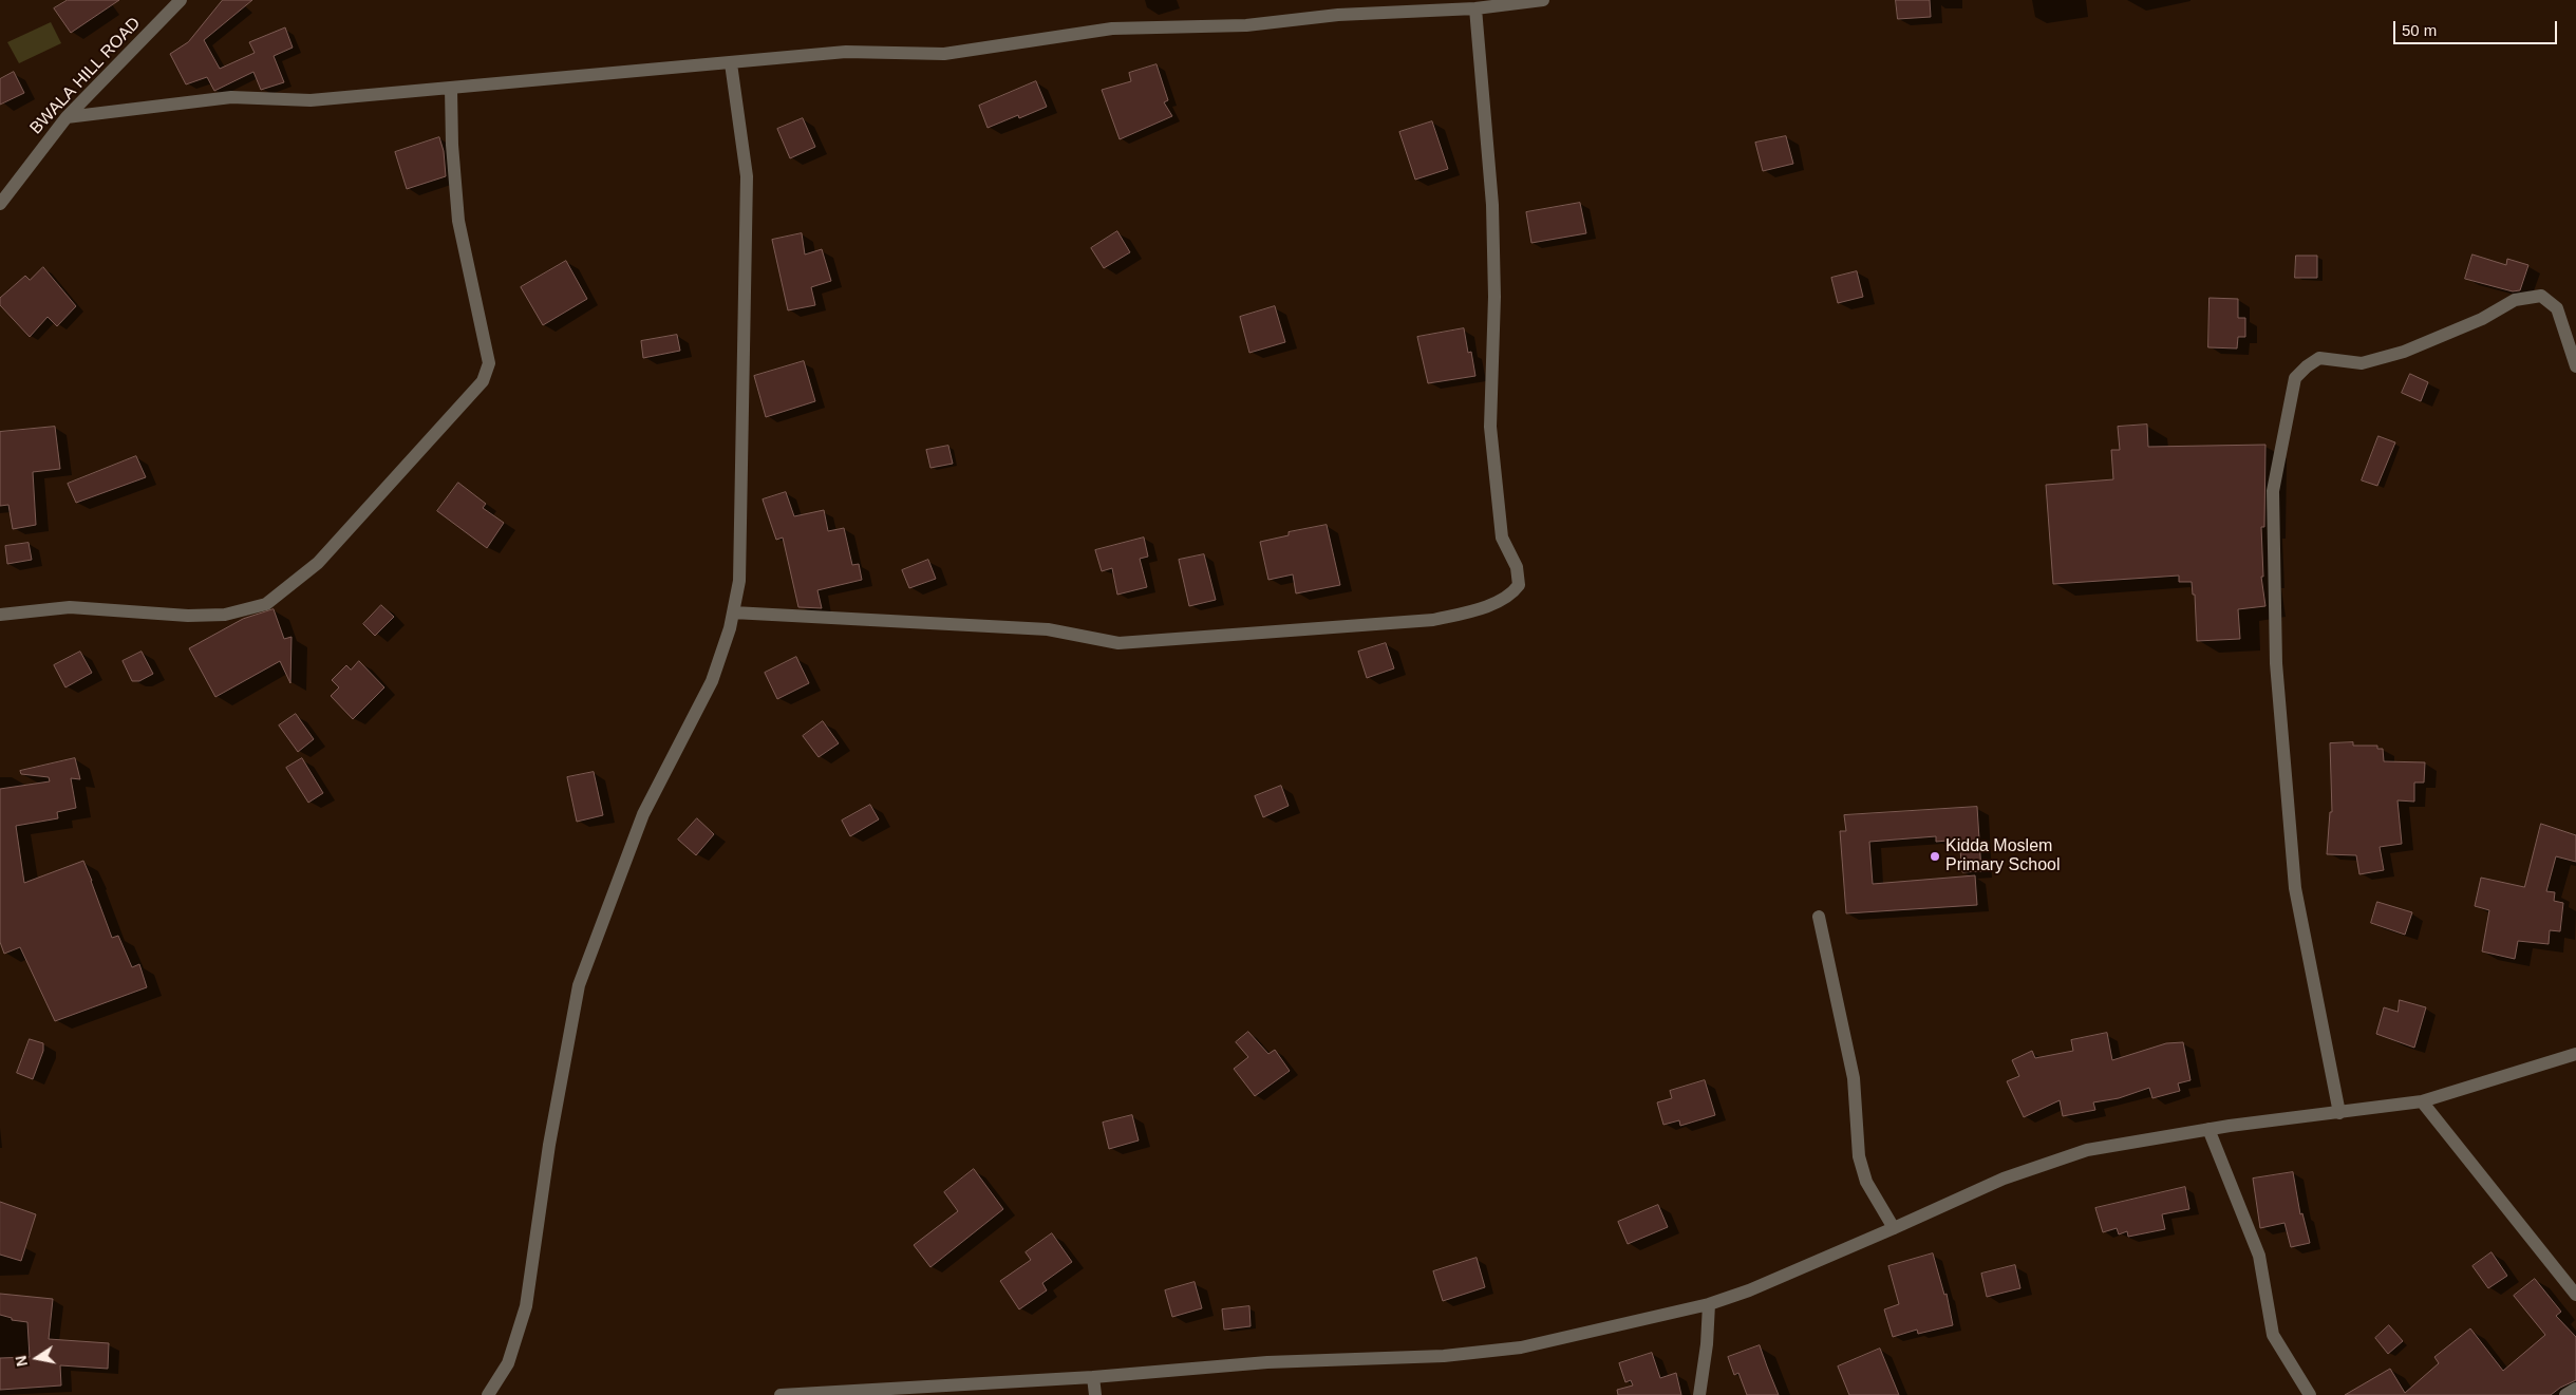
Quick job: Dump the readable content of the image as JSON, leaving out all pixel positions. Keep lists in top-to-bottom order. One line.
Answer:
{"streets":{"street":["BWALA HILL ROAD"]},"places":["Kidda Moslem Primary School"],"scale_bar":"50 m","north":"left"}
